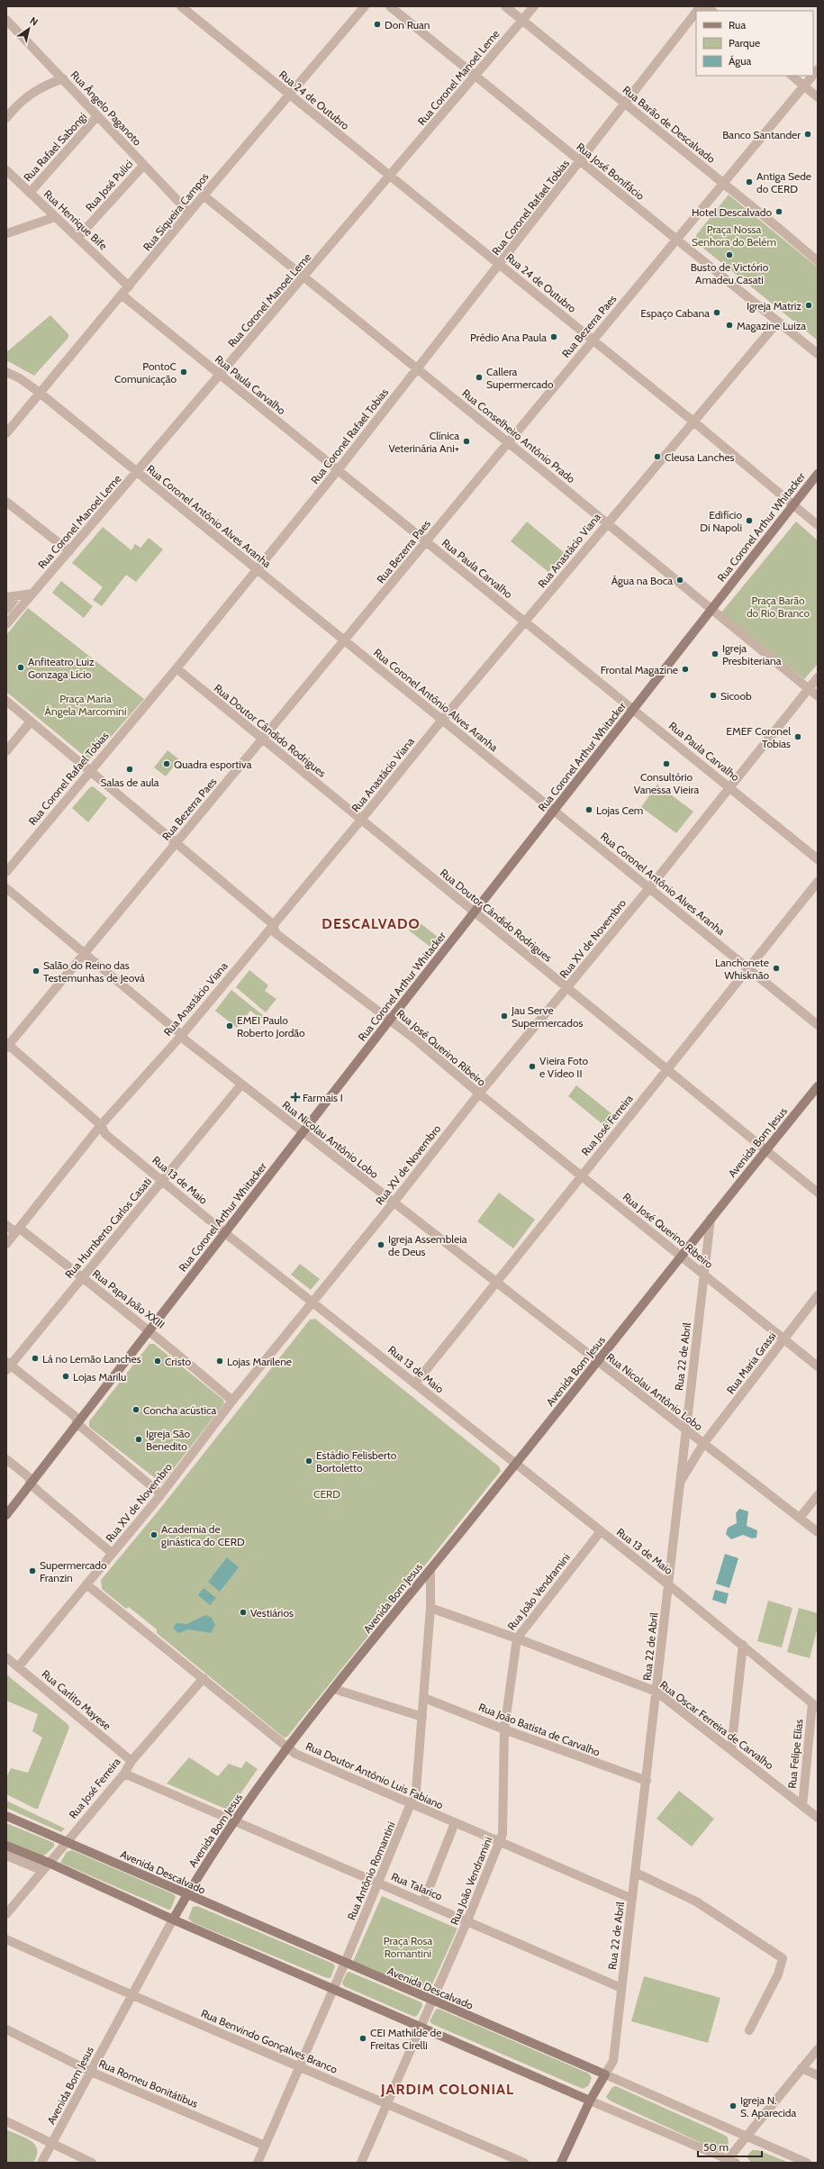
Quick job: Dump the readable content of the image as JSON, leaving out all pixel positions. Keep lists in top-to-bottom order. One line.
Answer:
{"streets":{"street":["Rua Coronel Manoel Leme","Rua 24 de Outubro","Rua Ângelo Paganoto","Rua Barão de Descalvado","Rua Rafael Sabongi","Rua José Bonifácio","Rua José Pulici","Rua Coronel Rafael Tobias","Rua Siqueira Campos","Rua Henrique Bife","Rua Bezerra Paes","Rua Paula Carvalho","Rua Conselheiro Antônio Prado","Rua Coronel Antônio Alves Aranha","Rua Coronel Arthur Whitacker","Rua Anastácio Viana","Rua Doutor Cândido Rodrigues","Rua XV de Novembro","Rua José Querino Ribeiro","Rua José Ferreira","Rua Nicolau Antônio Lobo","Avenida Bom Jesus","Rua 13 de Maio","Rua Humberto Carlos Casati","Rua Papa João XXIII","Rua 22 de Abril","Rua Maria Grassi","Rua João Vendramini","Rua Carlito Mayese","Rua Oscar Ferreira de Carvalho","Rua João Batista de Carvalho","Rua Felipe Elias","Rua Doutor Antônio Luis Fabiano","Rua Antônio Romantini","Avenida Descalvado","Rua Talarico","Rua Benvindo Gonçalves Branco","Rua Romeu Bonitátibus"]},"crossings":[["Rua Coronel Manoel Leme","Rua 24 de Outubro"],["Rua Coronel Manoel Leme","Rua Barão de Descalvado"],["Rua Coronel Manoel Leme","Rua José Bonifácio"],["Rua Coronel Manoel Leme","Rua Paula Carvalho"],["Rua Coronel Manoel Leme","Rua Conselheiro Antônio Prado"],["Rua Coronel Manoel Leme","Rua Coronel Antônio Alves Aranha"],["Rua 24 de Outubro","Rua Coronel Rafael Tobias"],["Rua 24 de Outubro","Rua Siqueira Campos"],["Rua 24 de Outubro","Rua Bezerra Paes"],["Rua 24 de Outubro","Rua Coronel Arthur Whitacker"],["Rua 24 de Outubro","Rua Anastácio Viana"],["Rua Ângelo Paganoto","Rua Rafael Sabongi"],["Rua Ângelo Paganoto","Rua José Pulici"],["Rua Ângelo Paganoto","Rua Siqueira Campos"],["Rua Barão de Descalvado","Rua Coronel Rafael Tobias"],["Rua Barão de Descalvado","Rua Bezerra Paes"],["Rua Rafael Sabongi","Rua Henrique Bife"],["Rua José Bonifácio","Rua Coronel Rafael Tobias"],["Rua José Bonifácio","Rua Bezerra Paes"],["Rua José Bonifácio","Rua Anastácio Viana"],["Rua José Pulici","Rua Henrique Bife"],["Rua Coronel Rafael Tobias","Rua Paula Carvalho"],["Rua Coronel Rafael Tobias","Rua Conselheiro Antônio Prado"],["Rua Coronel Rafael Tobias","Rua Coronel Antônio Alves Aranha"],["Rua Coronel Rafael Tobias","Rua Doutor Cândido Rodrigues"],["Rua Coronel Rafael Tobias","Rua José Querino Ribeiro"],["Rua Siqueira Campos","Rua Henrique Bife"],["Rua Siqueira Campos","Rua Paula Carvalho"],["Rua Siqueira Campos","Rua Conselheiro Antônio Prado"],["Rua Siqueira Campos","Rua Coronel Antônio Alves Aranha"],["Rua Bezerra Paes","Rua Paula Carvalho"],["Rua Bezerra Paes","Rua Conselheiro Antônio Prado"],["Rua Bezerra Paes","Rua Coronel Antônio Alves Aranha"],["Rua Bezerra Paes","Rua Doutor Cândido Rodrigues"],["Rua Bezerra Paes","Rua José Querino Ribeiro"],["Rua Bezerra Paes","Rua Nicolau Antônio Lobo"],["Rua Bezerra Paes","Rua 13 de Maio"],["Rua Paula Carvalho","Rua Coronel Arthur Whitacker"],["Rua Paula Carvalho","Rua Anastácio Viana"],["Rua Paula Carvalho","Rua XV de Novembro"],["Rua Conselheiro Antônio Prado","Rua Coronel Arthur Whitacker"],["Rua Conselheiro Antônio Prado","Rua Anastácio Viana"],["Rua Conselheiro Antônio Prado","Rua XV de Novembro"],["Rua Coronel Antônio Alves Aranha","Rua Coronel Arthur Whitacker"],["Rua Coronel Antônio Alves Aranha","Rua Anastácio Viana"],["Rua Coronel Antônio Alves Aranha","Rua XV de Novembro"],["Rua Coronel Antônio Alves Aranha","Rua José Ferreira"],["Rua Coronel Arthur Whitacker","Rua Doutor Cândido Rodrigues"],["Rua Coronel Arthur Whitacker","Rua José Querino Ribeiro"],["Rua Coronel Arthur Whitacker","Rua Nicolau Antônio Lobo"],["Rua Coronel Arthur Whitacker","Rua 13 de Maio"],["Rua Coronel Arthur Whitacker","Rua Papa João XXIII"],["Rua Anastácio Viana","Rua Doutor Cândido Rodrigues"],["Rua Anastácio Viana","Rua José Querino Ribeiro"],["Rua Anastácio Viana","Rua Nicolau Antônio Lobo"],["Rua Anastácio Viana","Rua 13 de Maio"],["Rua Anastácio Viana","Rua Papa João XXIII"],["Rua Doutor Cândido Rodrigues","Rua XV de Novembro"],["Rua Doutor Cândido Rodrigues","Rua José Ferreira"],["Rua Doutor Cândido Rodrigues","Avenida Bom Jesus"],["Rua XV de Novembro","Rua José Querino Ribeiro"],["Rua XV de Novembro","Rua Nicolau Antônio Lobo"],["Rua XV de Novembro","Rua 13 de Maio"],["Rua XV de Novembro","Rua Papa João XXIII"],["Rua XV de Novembro","Rua Carlito Mayese"],["Rua XV de Novembro","Rua Doutor Antônio Luis Fabiano"],["Rua José Querino Ribeiro","Rua José Ferreira"],["Rua José Querino Ribeiro","Avenida Bom Jesus"],["Rua José Querino Ribeiro","Rua 22 de Abril"],["Rua José Querino Ribeiro","Rua Maria Grassi"],["Rua José Ferreira","Rua Nicolau Antônio Lobo"],["Rua José Ferreira","Rua 13 de Maio"],["Rua José Ferreira","Rua Carlito Mayese"],["Rua José Ferreira","Rua Doutor Antônio Luis Fabiano"],["Rua José Ferreira","Avenida Descalvado"],["Rua José Ferreira","Rua Talarico"],["Rua Nicolau Antônio Lobo","Avenida Bom Jesus"],["Rua Nicolau Antônio Lobo","Rua Humberto Carlos Casati"],["Rua Nicolau Antônio Lobo","Rua 22 de Abril"],["Rua Nicolau Antônio Lobo","Rua Maria Grassi"],["Avenida Bom Jesus","Rua 13 de Maio"],["Avenida Bom Jesus","Rua 22 de Abril"],["Avenida Bom Jesus","Rua Doutor Antônio Luis Fabiano"],["Avenida Bom Jesus","Rua Antônio Romantini"],["Avenida Bom Jesus","Avenida Descalvado"],["Avenida Bom Jesus","Rua Talarico"],["Avenida Bom Jesus","Rua Benvindo Gonçalves Branco"],["Avenida Bom Jesus","Rua Romeu Bonitátibus"],["Rua 13 de Maio","Rua Humberto Carlos Casati"],["Rua 13 de Maio","Rua 22 de Abril"],["Rua 13 de Maio","Rua João Vendramini"],["Rua 13 de Maio","Rua Felipe Elias"],["Rua Humberto Carlos Casati","Rua Papa João XXIII"],["Rua 22 de Abril","Rua Maria Grassi"],["Rua 22 de Abril","Rua Oscar Ferreira de Carvalho"],["Rua 22 de Abril","Rua João Batista de Carvalho"],["Rua 22 de Abril","Rua Doutor Antônio Luis Fabiano"],["Rua 22 de Abril","Avenida Descalvado"],["Rua 22 de Abril","Rua Talarico"],["Rua João Vendramini","Rua Oscar Ferreira de Carvalho"],["Rua João Vendramini","Rua João Batista de Carvalho"],["Rua João Vendramini","Rua Doutor Antônio Luis Fabiano"],["Rua João Vendramini","Avenida Descalvado"],["Rua João Vendramini","Rua Talarico"],["Rua João Vendramini","Rua Benvindo Gonçalves Branco"],["Rua Oscar Ferreira de Carvalho","Rua Felipe Elias"],["Rua Oscar Ferreira de Carvalho","Rua Antônio Romantini"],["Rua João Batista de Carvalho","Rua Antônio Romantini"],["Rua Doutor Antônio Luis Fabiano","Rua Antônio Romantini"],["Rua Antônio Romantini","Avenida Descalvado"],["Rua Antônio Romantini","Rua Talarico"],["Rua Antônio Romantini","Rua Benvindo Gonçalves Branco"],["Rua Antônio Romantini","Rua Romeu Bonitátibus"]],"districts":["DESCALVADO","JARDIM COLONIAL"],"parks":["Praça Nossa Senhora do Belém","Praça Barão do Rio Branco","Praça Maria Ângela Marcomini","CERD","Praça Rosa Romantini"],"places":{"other":["Don Ruan","Banco Santander","Antiga Sede do CERD","Hotel Descalvado","Busto de Victório Amadeu Casati","Igreja Matriz","Espaço Cabana","Magazine Luiza","Prédio Ana Paula","PontoC Comunicação","Callera Supermercado","Clínica Veterinária Ani+","Cleusa Lanches","Edifício Di Napoli","Água na Boca","Igreja Presbiteriana","Anfiteatro Luiz Gonzaga Lício","Frontal Magazine","Sicoob","EMEF Coronel Tobias","Quadra esportiva","Consultório Vanessa Vieira","Salas de aula","Lojas Cem","Lanchonete Whisknão","Salão do Reino das Testemunhas de Jeová","Jau Serve Supermercados","EMEI Paulo Roberto Jordão","Vieira Foto e Vídeo II","Igreja Assembleia de Deus","Lá no Lemão Lanches","Cristo","Lojas Marilene","Lojas Marilu","Concha acústica","Igreja São Benedito","Estádio Felisberto Bortoletto","Academia de ginástica do CERD","Supermercado Franzin","Vestiários","CEI Mathilde de Freitas Cirelli","Igreja N. S. Aparecida"],"health":["Farmais I"]},"legend":["Rua","Parque","Água"],"scale_bar":"50 m","north":"top right"}
